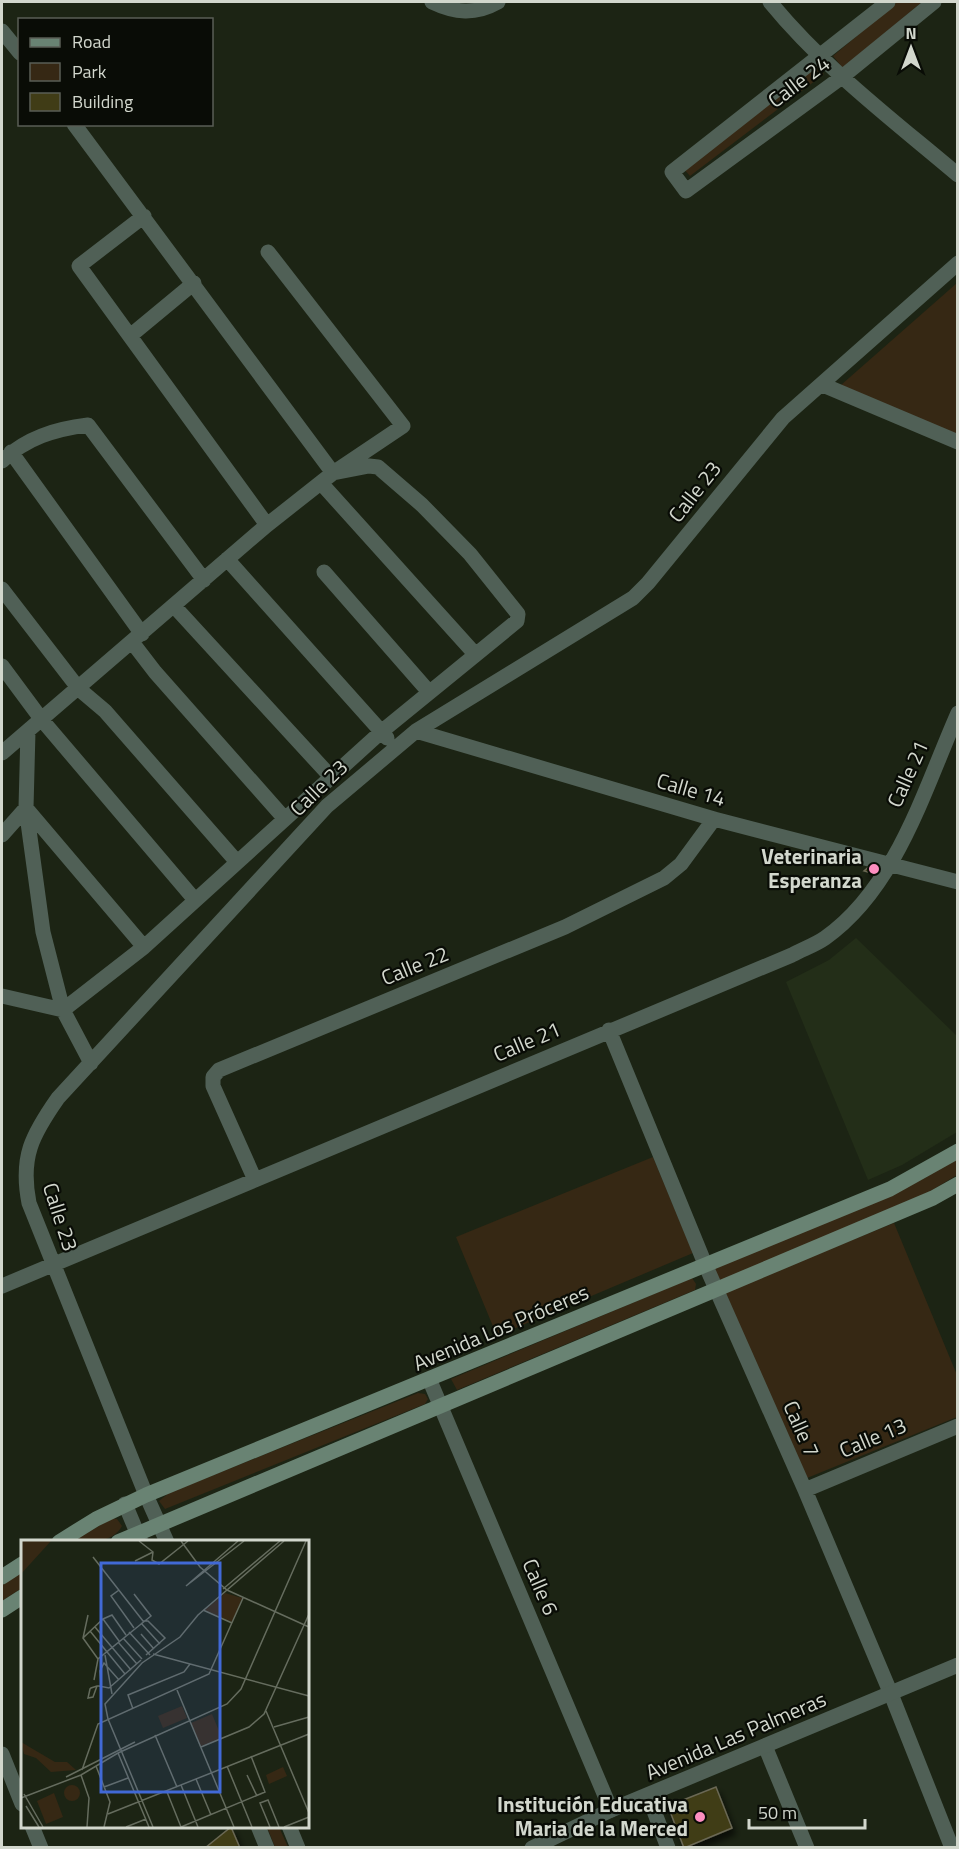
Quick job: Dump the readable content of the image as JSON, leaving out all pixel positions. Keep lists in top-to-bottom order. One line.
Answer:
{"streets":{"main road":["Avenida Los Próceres"],"street":["Calle 24","Calle 23","Calle 21","Calle 14","Calle 22","Calle 7","Calle 13","Calle 6","Avenida Las Palmeras"]},"crossings":[["Calle 23","Calle 21"],["Calle 23","Calle 14"],["Calle 23","Avenida Los Próceres"],["Calle 21","Calle 14"],["Calle 21","Calle 22"],["Calle 21","Calle 7"],["Calle 14","Calle 22"],["Avenida Los Próceres","Calle 7"],["Avenida Los Próceres","Calle 6"],["Calle 7","Calle 13"],["Calle 7","Avenida Las Palmeras"],["Calle 6","Avenida Las Palmeras"]],"places":["Veterinaria Esperanza","Institución Educativa Maria de la Merced"],"legend":["Road","Park","Building"],"scale_bar":"50 m","north":"top"}
